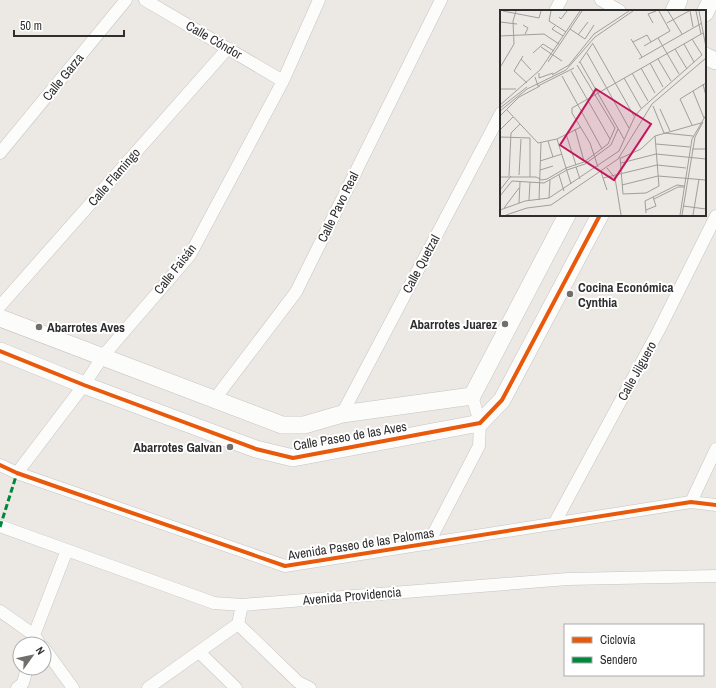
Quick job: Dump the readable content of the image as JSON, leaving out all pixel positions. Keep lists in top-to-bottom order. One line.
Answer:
{"streets":{"street":["Calle Cóndor","Calle Garza","Calle Flamingo","Calle Pavo Real","Calle Quetzal","Calle Faisán","Calle Jilguero","Calle Paseo de las Aves","Avenida Paseo de las Palomas","Avenida Providencia"]},"crossings":[["Calle Cóndor","Calle Flamingo"],["Calle Cóndor","Calle Faisán"],["Calle Pavo Real","Calle Paseo de las Aves"],["Calle Quetzal","Calle Paseo de las Aves"],["Calle Faisán","Calle Paseo de las Aves"],["Calle Faisán","Avenida Paseo de las Palomas"],["Calle Jilguero","Avenida Paseo de las Palomas"]],"places":["Cocina Económica Cynthia","Abarrotes Juarez","Abarrotes Aves","Abarrotes Galvan"],"legend":["Ciclovía","Sendero"],"scale_bar":"50 m","north":"top right"}
